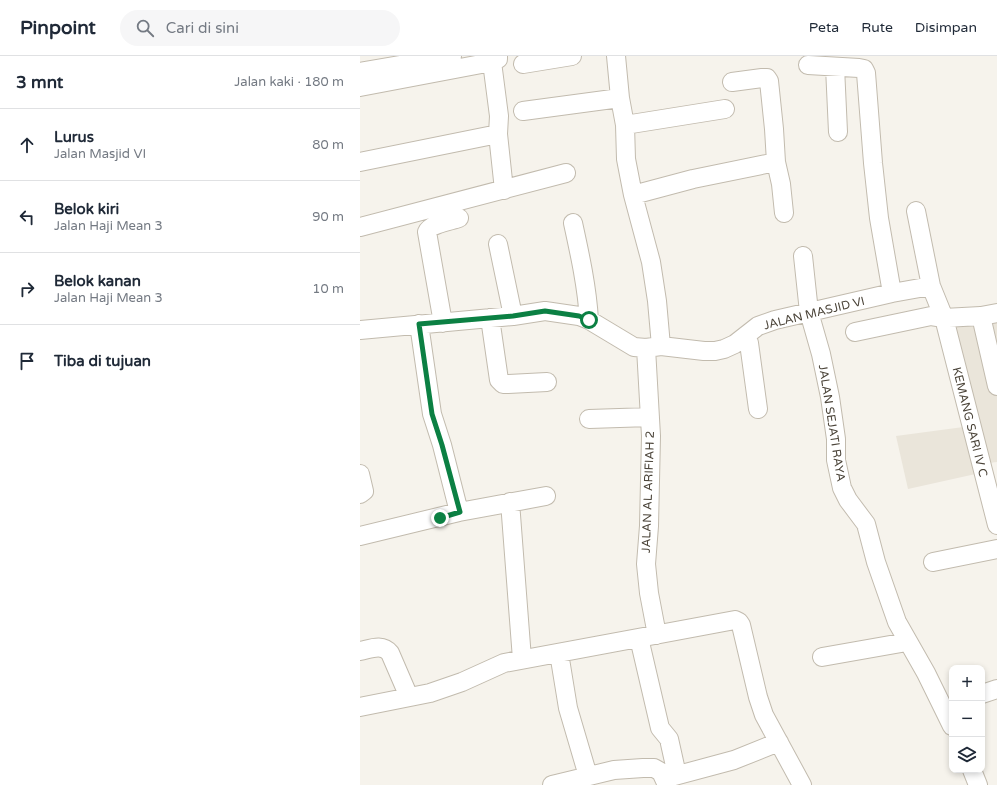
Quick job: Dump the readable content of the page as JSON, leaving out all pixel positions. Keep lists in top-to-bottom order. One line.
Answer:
{"streets":{"street":["JALAN MASJID VI","KEMANG SARI IV C","JALAN SEJATI RAYA","JALAN AL ARIFIAH 2"]},"crossings":[["JALAN MASJID VI","JALAN SEJATI RAYA"],["JALAN MASJID VI","JALAN AL ARIFIAH 2"]],"page":{"header":"Pinpoint","search":"Cari di sini","nav":["Peta","Rute","Disimpan"],"heading":["3 mnt","Jalan kaki · 180 m"],"list":[["Lurus","Jalan Masjid VI","80 m"],["Belok kiri","Jalan Haji Mean 3","90 m"],["Belok kanan","Jalan Haji Mean 3","10 m"],"Tiba di tujuan"],"map_buttons":["+","−"]}}
